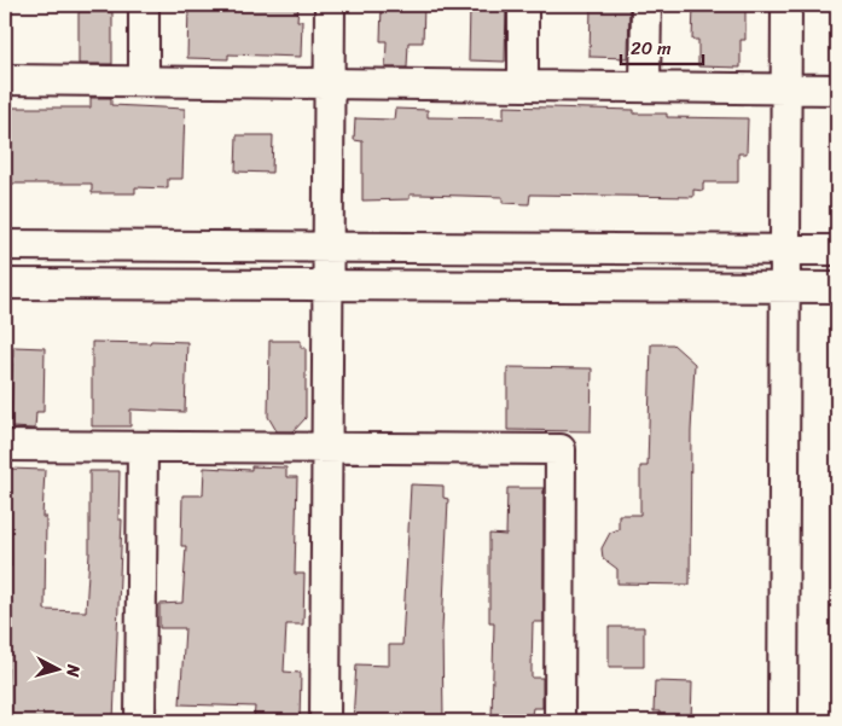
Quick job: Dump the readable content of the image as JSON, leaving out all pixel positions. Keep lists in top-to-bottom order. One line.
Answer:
{"scale_bar":"20 m","north":"right"}
